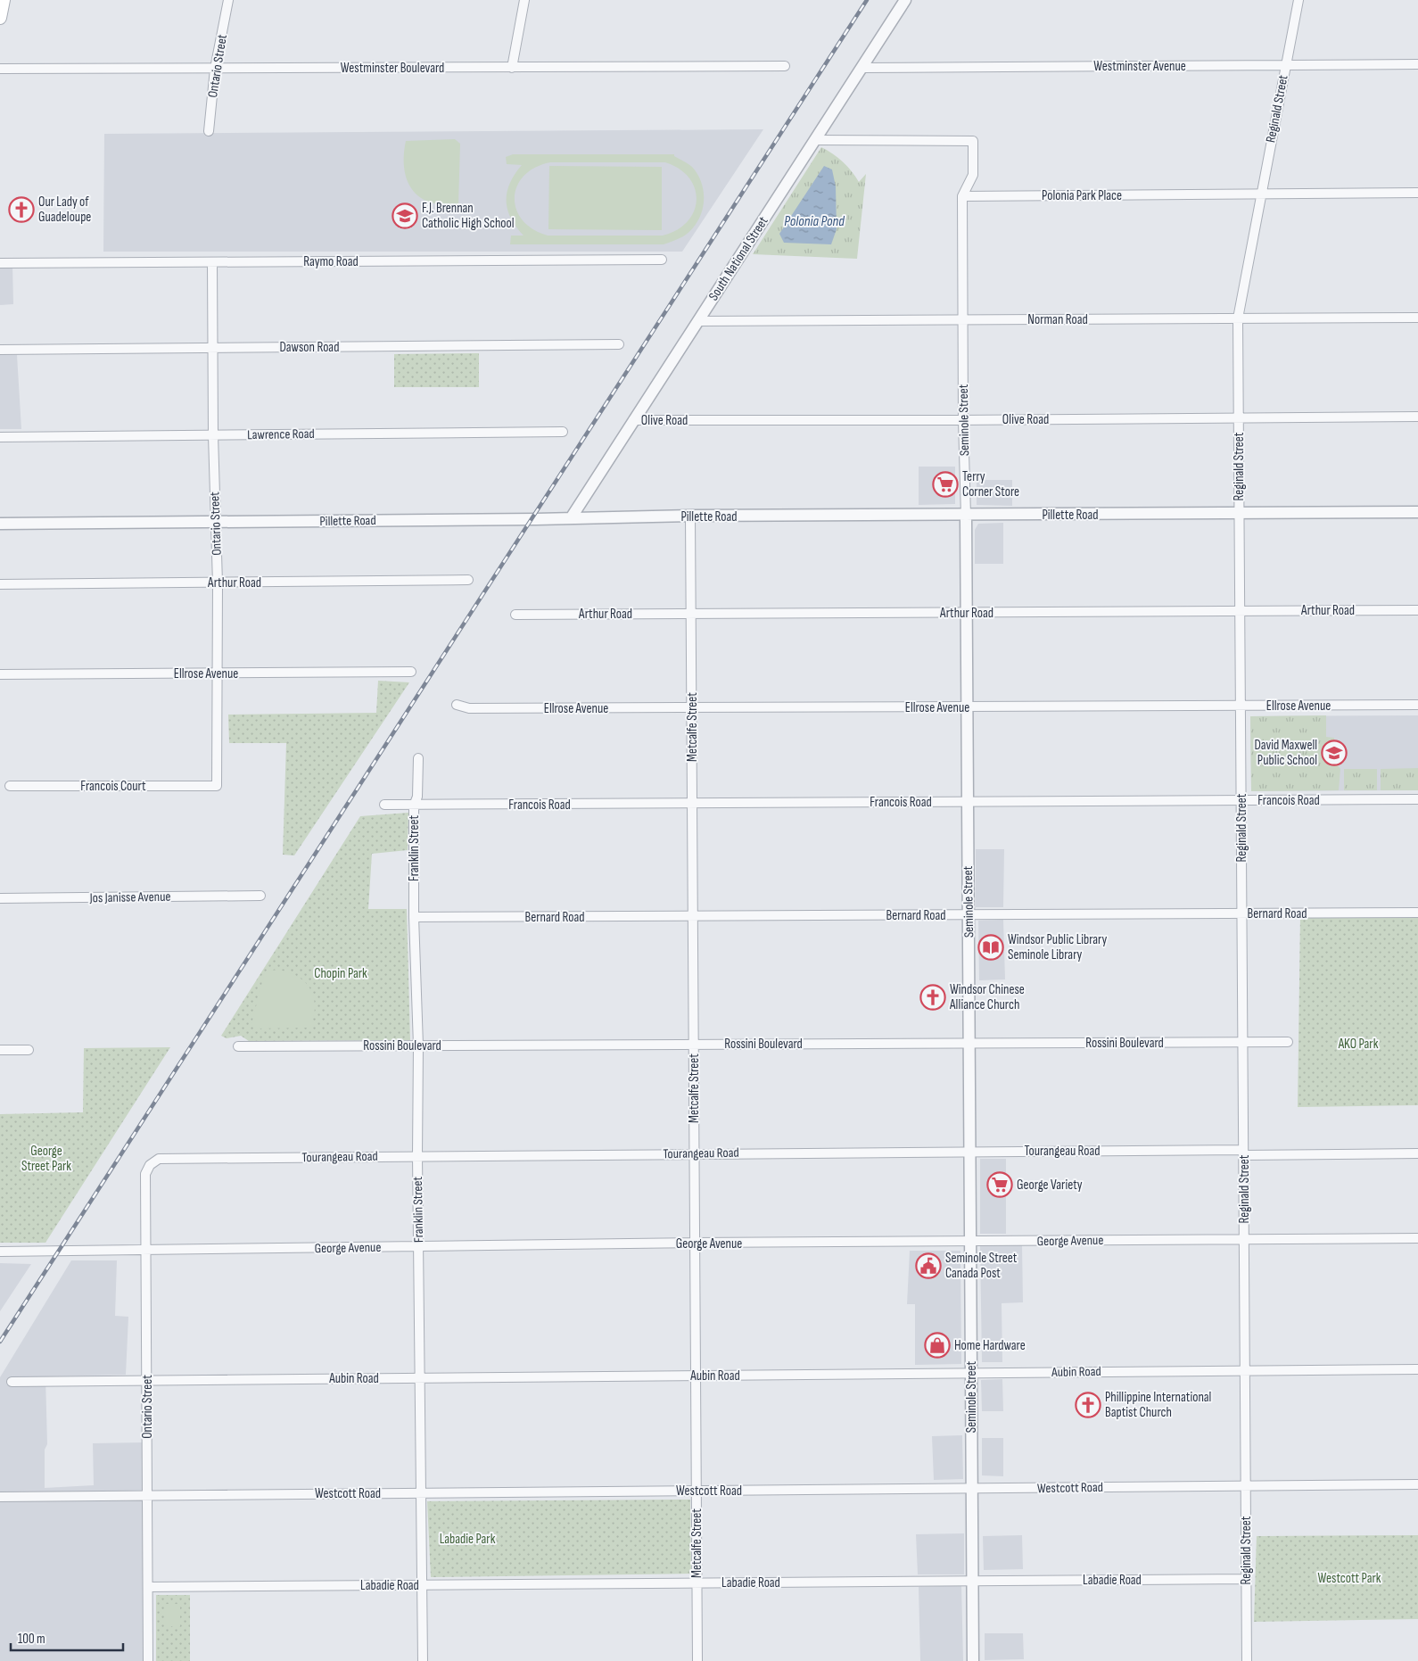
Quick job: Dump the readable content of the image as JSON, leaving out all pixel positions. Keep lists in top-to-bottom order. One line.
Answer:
{"streets":{"street":["Ontario Street","Westminster Avenue","Westminster Boulevard","Reginald Street","Polonia Park Place","South National Street","Raymo Road","Norman Road","Dawson Road","Olive Road","Seminole Street","Lawrence Road","Pillette Road","Arthur Road","Ellrose Avenue","Metcalfe Street","Francois Court","Francois Road","Franklin Street","Jos Janisse Avenue","Bernard Road","Rossini Boulevard","Tourangeau Road","George Avenue","Aubin Road","Westcott Road","Labadie Road"]},"crossings":[["Ontario Street","Westminster Boulevard"],["Ontario Street","Raymo Road"],["Ontario Street","Dawson Road"],["Ontario Street","Lawrence Road"],["Ontario Street","Pillette Road"],["Ontario Street","Arthur Road"],["Ontario Street","Ellrose Avenue"],["Ontario Street","Francois Court"],["Ontario Street","Tourangeau Road"],["Ontario Street","George Avenue"],["Ontario Street","Aubin Road"],["Ontario Street","Westcott Road"],["Ontario Street","Labadie Road"],["Westminster Avenue","Reginald Street"],["Westminster Avenue","South National Street"],["Reginald Street","Polonia Park Place"],["Reginald Street","Norman Road"],["Reginald Street","Olive Road"],["Reginald Street","Pillette Road"],["Reginald Street","Arthur Road"],["Reginald Street","Ellrose Avenue"],["Reginald Street","Francois Road"],["Reginald Street","Bernard Road"],["Reginald Street","Rossini Boulevard"],["Reginald Street","Tourangeau Road"],["Reginald Street","George Avenue"],["Reginald Street","Aubin Road"],["Reginald Street","Westcott Road"],["Reginald Street","Labadie Road"],["Polonia Park Place","Seminole Street"],["South National Street","Norman Road"],["South National Street","Olive Road"],["South National Street","Pillette Road"],["Norman Road","Seminole Street"],["Olive Road","Seminole Street"],["Seminole Street","Pillette Road"],["Seminole Street","Arthur Road"],["Seminole Street","Ellrose Avenue"],["Seminole Street","Francois Road"],["Seminole Street","Bernard Road"],["Seminole Street","Rossini Boulevard"],["Seminole Street","Tourangeau Road"],["Seminole Street","George Avenue"],["Seminole Street","Aubin Road"],["Seminole Street","Westcott Road"],["Seminole Street","Labadie Road"],["Pillette Road","Metcalfe Street"],["Arthur Road","Metcalfe Street"],["Ellrose Avenue","Metcalfe Street"],["Metcalfe Street","Francois Road"],["Metcalfe Street","Bernard Road"],["Metcalfe Street","Rossini Boulevard"],["Metcalfe Street","Tourangeau Road"],["Metcalfe Street","George Avenue"],["Metcalfe Street","Aubin Road"],["Metcalfe Street","Westcott Road"],["Metcalfe Street","Labadie Road"],["Francois Road","Franklin Street"],["Franklin Street","Bernard Road"],["Franklin Street","Rossini Boulevard"],["Franklin Street","Tourangeau Road"],["Franklin Street","George Avenue"],["Franklin Street","Aubin Road"],["Franklin Street","Westcott Road"],["Franklin Street","Labadie Road"]],"water":["Polonia Pond"],"parks":["Chopin Park","AKO Park","George Street Park","Labadie Park","Westcott Park"],"places":{"church":["Our Lady of Guadeloupe","Windsor Chinese Alliance Church","Phillippine International Baptist Church"],"school or university":["F.J. Brennan Catholic High School","David Maxwell Public School"],"supermarket":["Terry Corner Store","George Variety"],"library":["Windsor Public Library Seminole Library"],"public building":["Seminole Street Canada Post"],"shop":["Home Hardware"]},"scale_bar":"100 m"}
